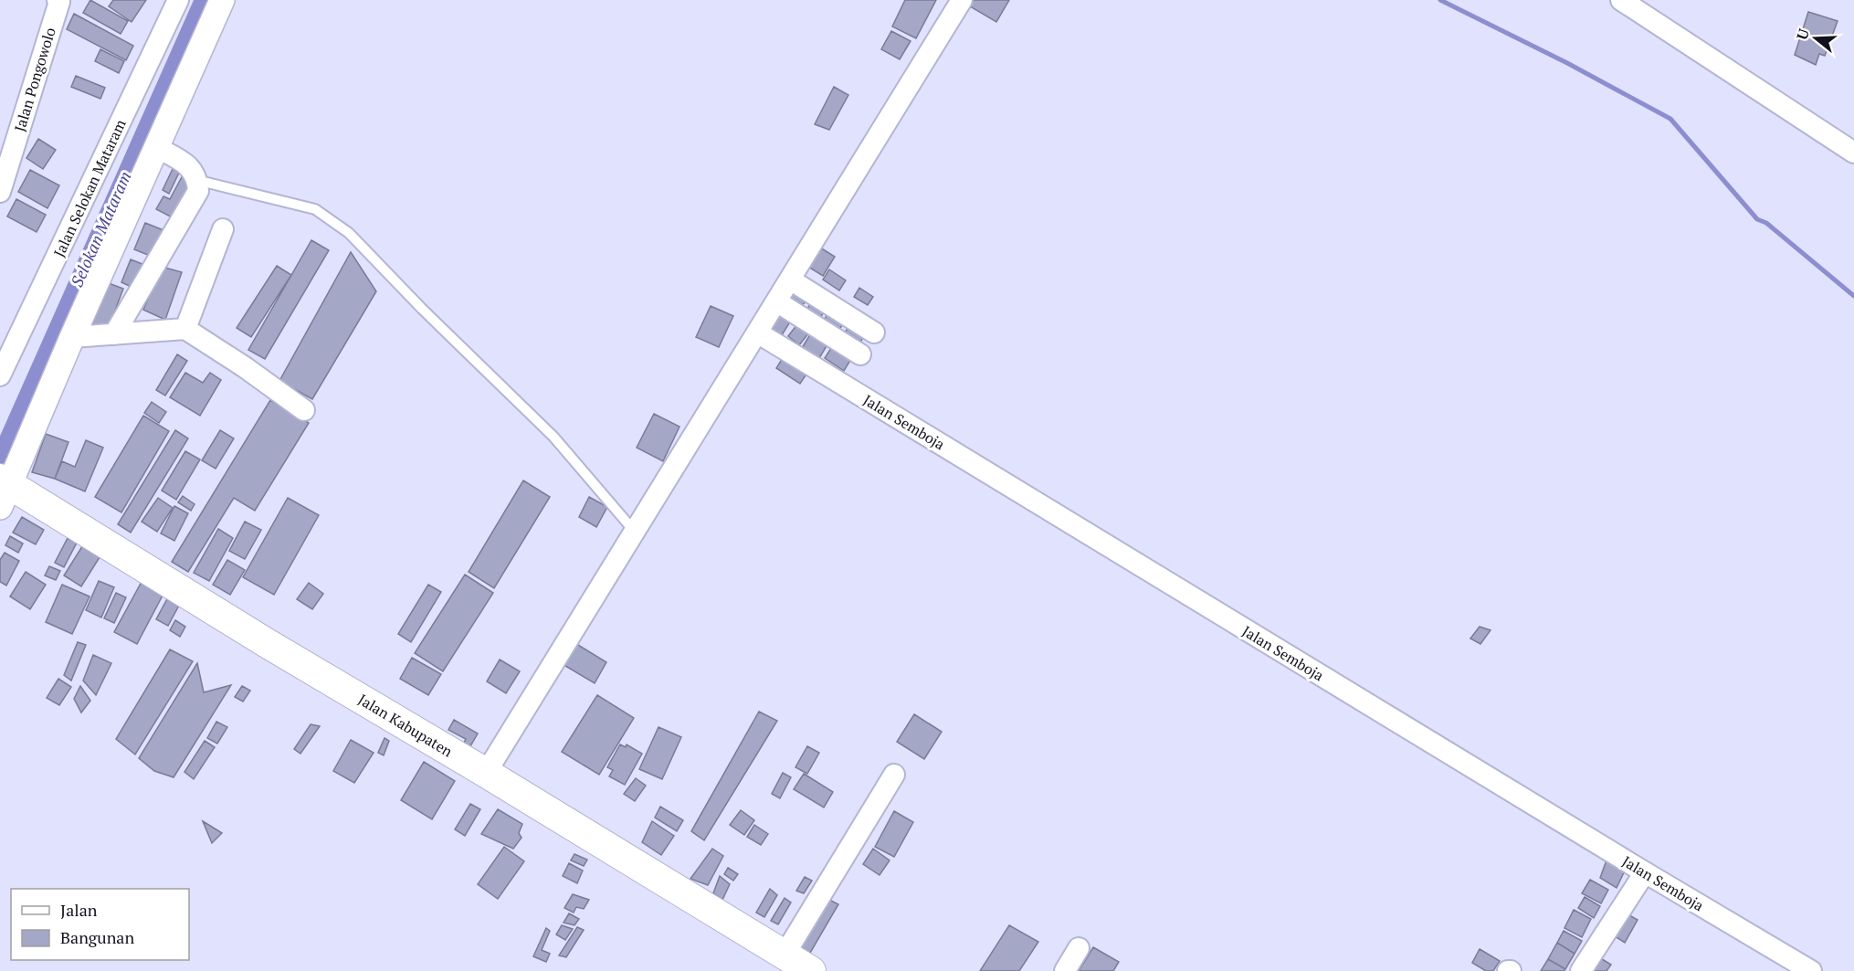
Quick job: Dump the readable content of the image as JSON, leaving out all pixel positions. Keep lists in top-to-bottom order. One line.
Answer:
{"streets":{"main road":["Jalan Kabupaten"],"street":["Jalan Pongowolo","Jalan Selokan Mataram","Jalan Semboja"]},"water":["Selokan Mataram"],"legend":["Jalan","Bangunan"],"north":"left"}
